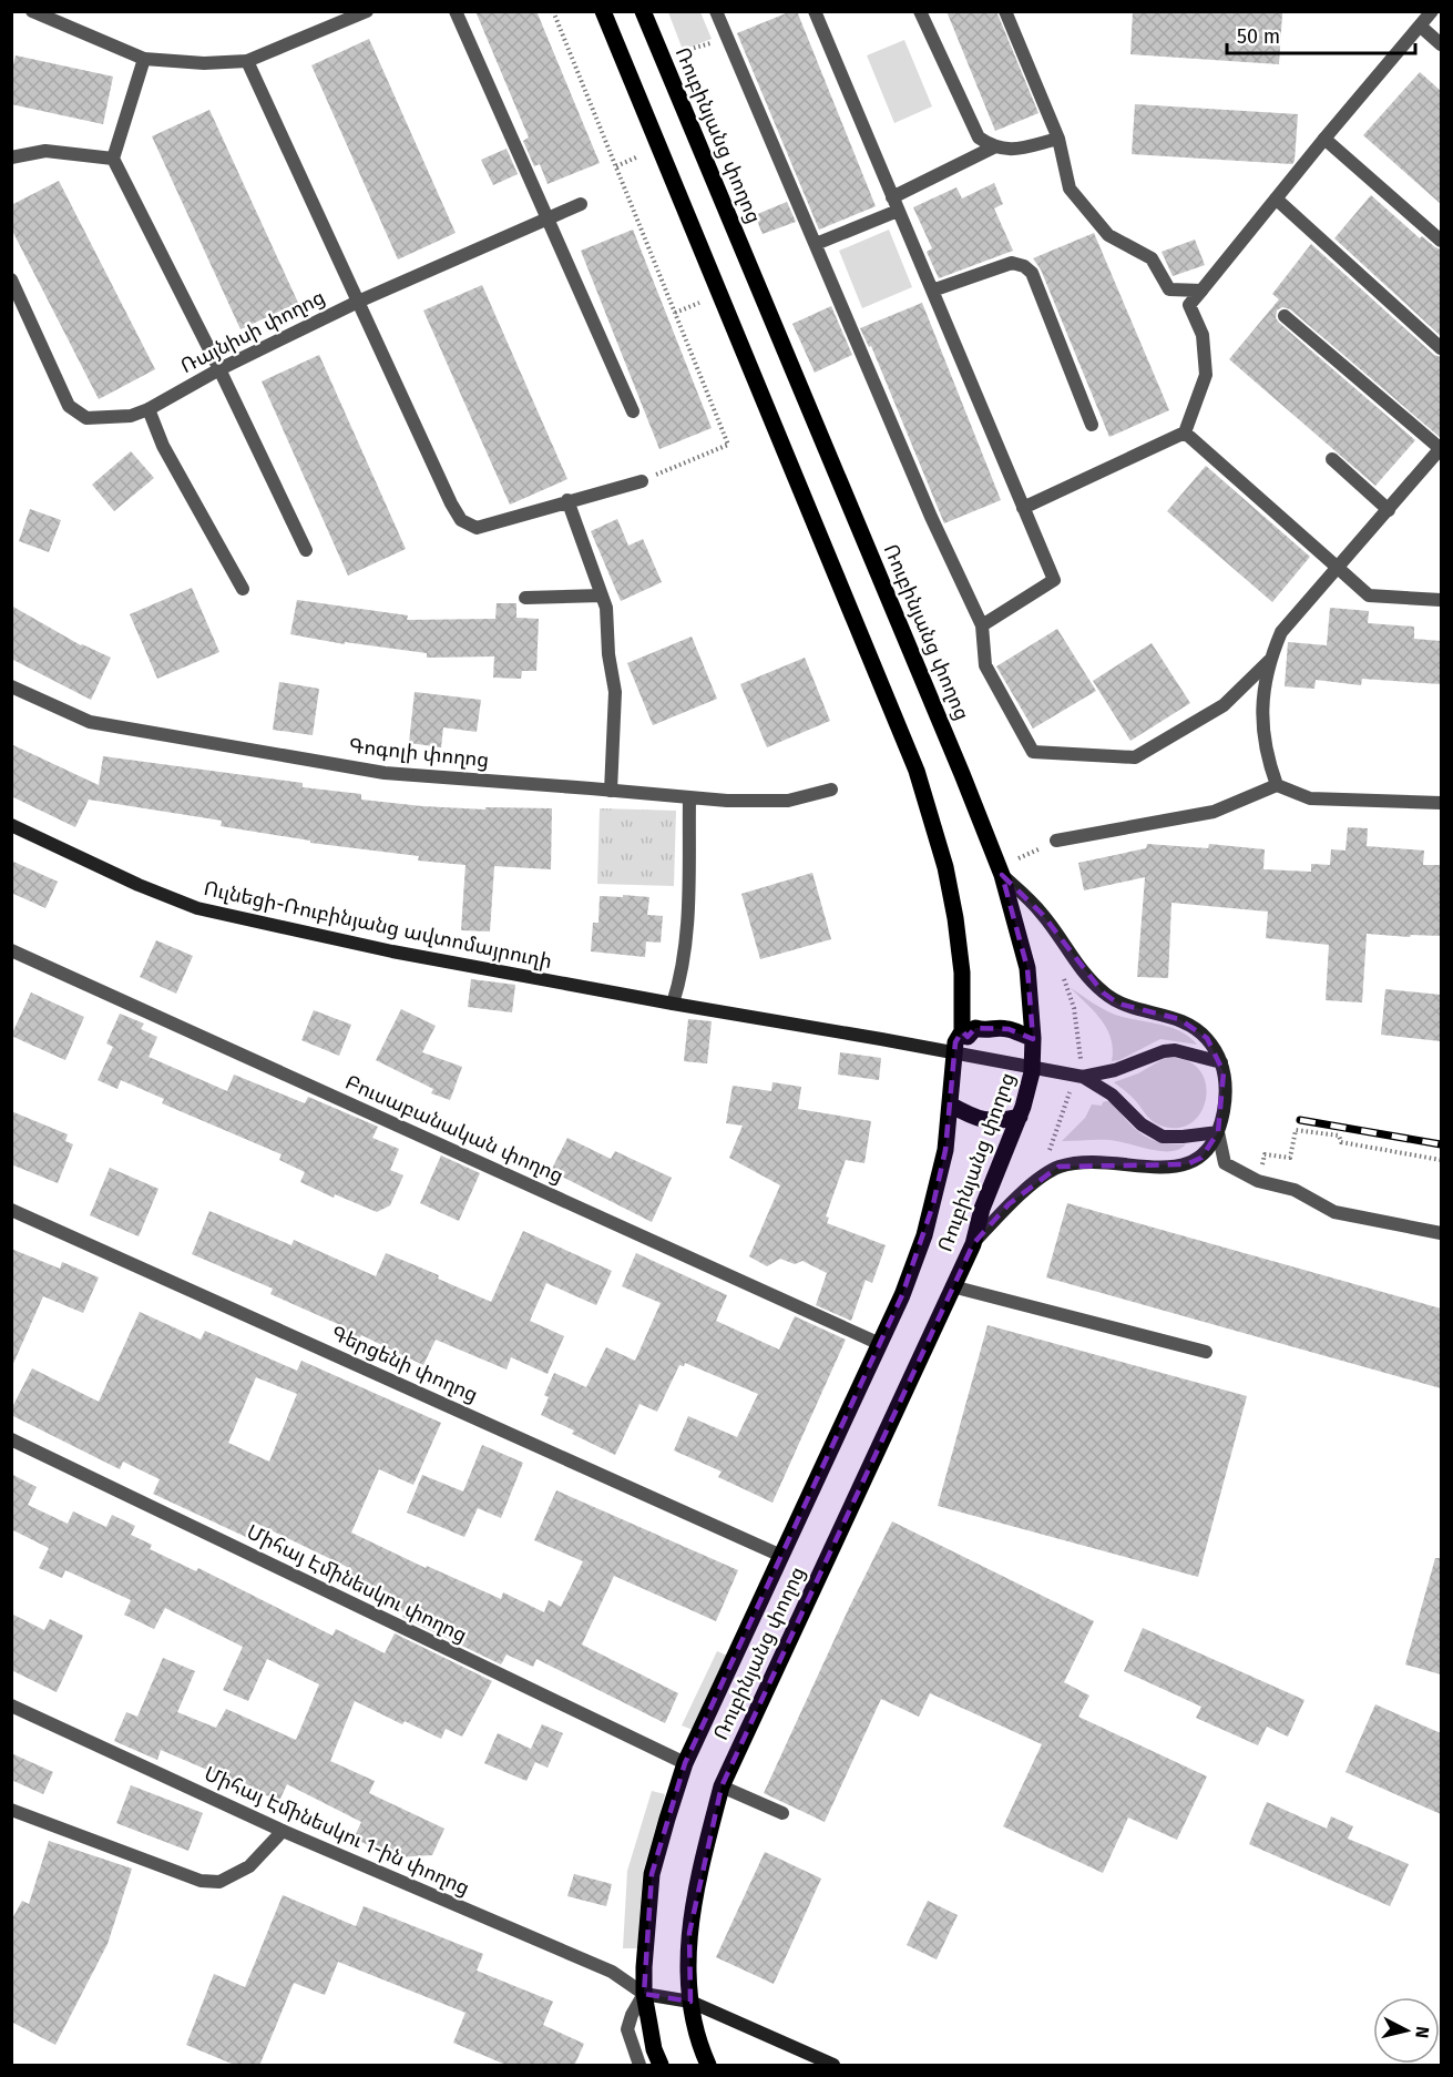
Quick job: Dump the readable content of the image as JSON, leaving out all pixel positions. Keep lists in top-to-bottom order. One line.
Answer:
{"streets":{"main road":["Ռուբինյանց փողոց"],"street":["Ռայնիսի փողոց","Գոգոլի փողոց","Ուլնեցի-Ռուբինյանց ավտոմայրուղի","Բուսաբանական փողոց","Գերցենի փողոց","Միհայ Էմինեսկու փողոց","Միհայ Էմինեսկու 1-ին փողոց"]},"crossings":[["Ռուբինյանց փողոց","Բուսաբանական փողոց"],["Ռուբինյանց փողոց","Գերցենի փողոց"],["Ռուբինյանց փողոց","Միհայ Էմինեսկու փողոց"],["Ռուբինյանց փողոց","Միհայ Էմինեսկու 1-ին փողոց"]],"scale_bar":"50 m","north":"right"}
